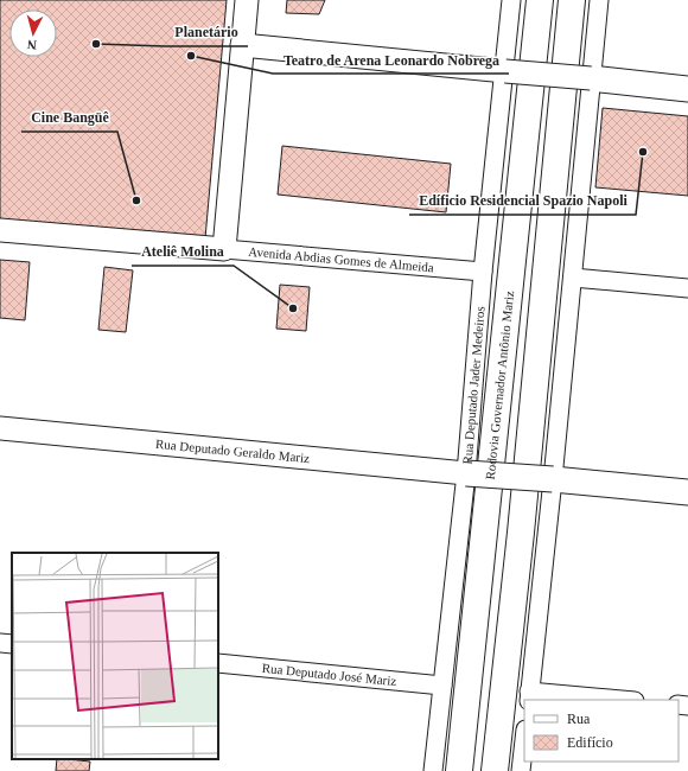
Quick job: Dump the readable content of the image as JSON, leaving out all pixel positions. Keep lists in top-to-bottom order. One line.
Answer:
{"streets":{"highway":["Rodovia Governador Antônio Mariz"],"street":["Avenida Abdias Gomes de Almeida","Rua Deputado Jader Medeiros","Rua Deputado Geraldo Mariz","Rua Deputado José Mariz"]},"crossings":[["Avenida Abdias Gomes de Almeida","Rua Deputado Jader Medeiros"],["Rua Deputado Jader Medeiros","Rua Deputado Geraldo Mariz"],["Rua Deputado Jader Medeiros","Rua Deputado José Mariz"]],"places":["Planetário","Teatro de Arena Leonardo Nobrega","Edíficio Residencial Spazio Napoli","Cine Bangüê","Ateliê Molina"],"legend":["Rua","Edifício"],"north":"bottom"}
